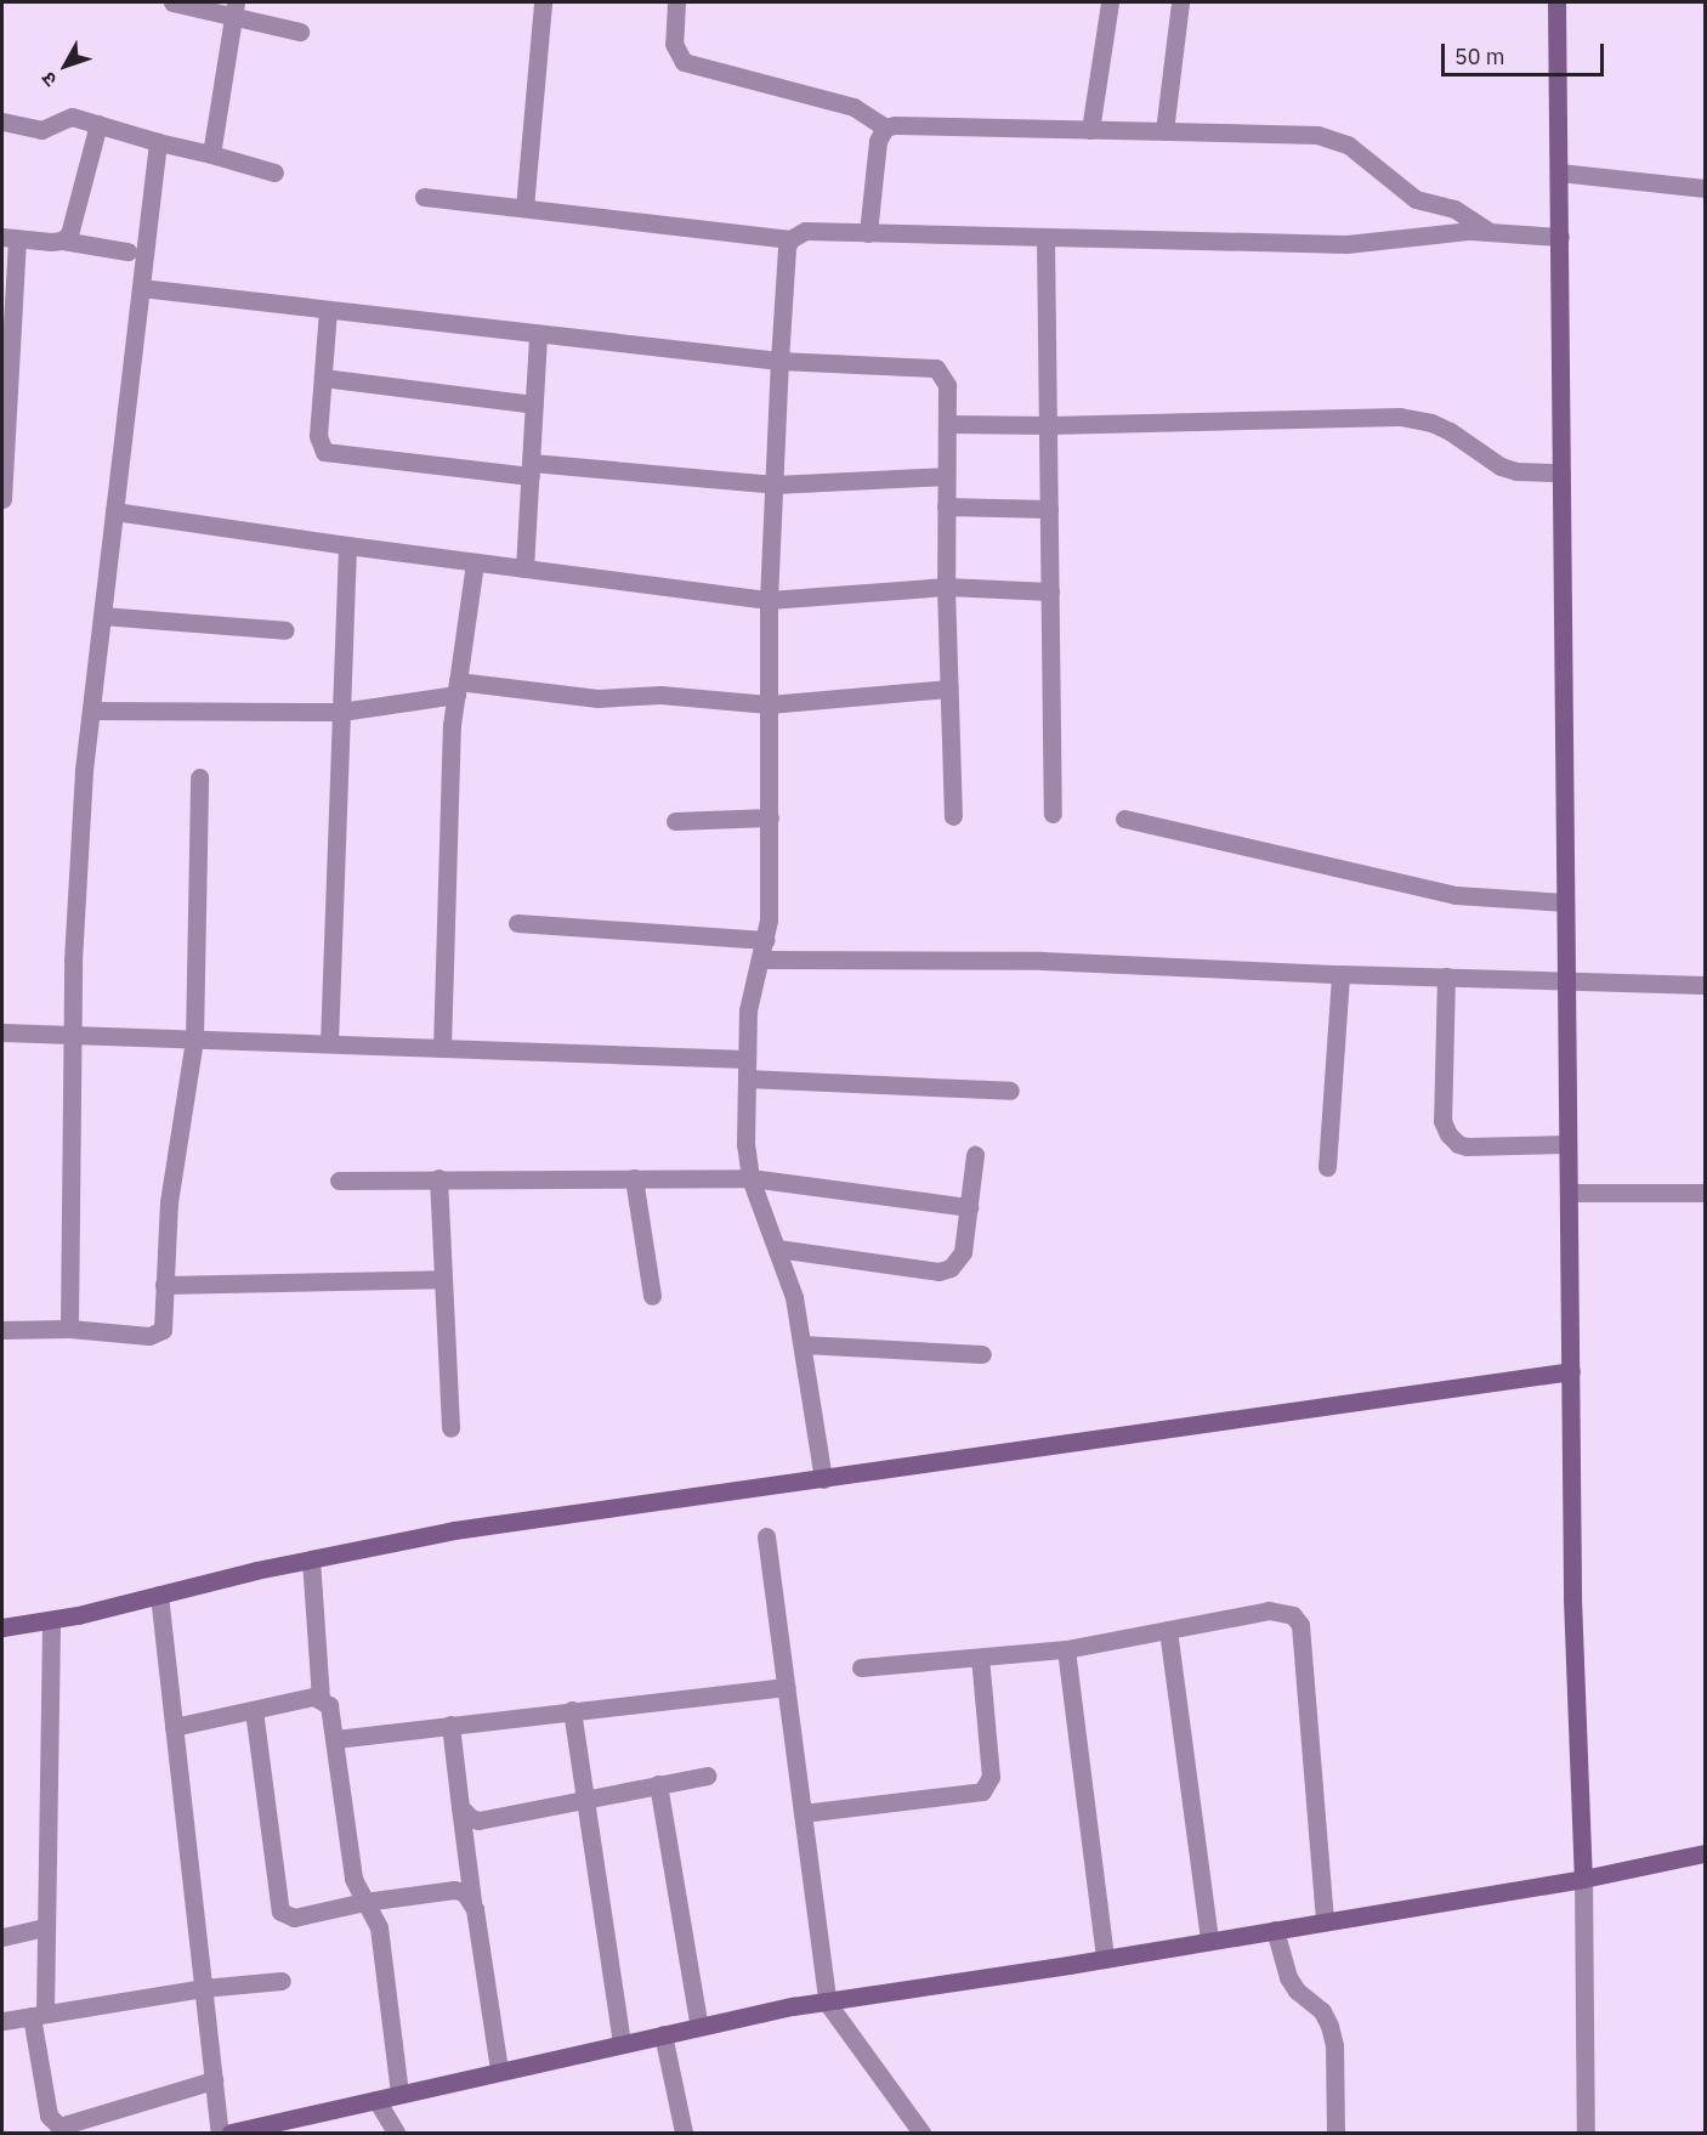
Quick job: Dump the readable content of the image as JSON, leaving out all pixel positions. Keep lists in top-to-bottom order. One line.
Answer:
{"scale_bar":"50 m","north":"bottom left"}
